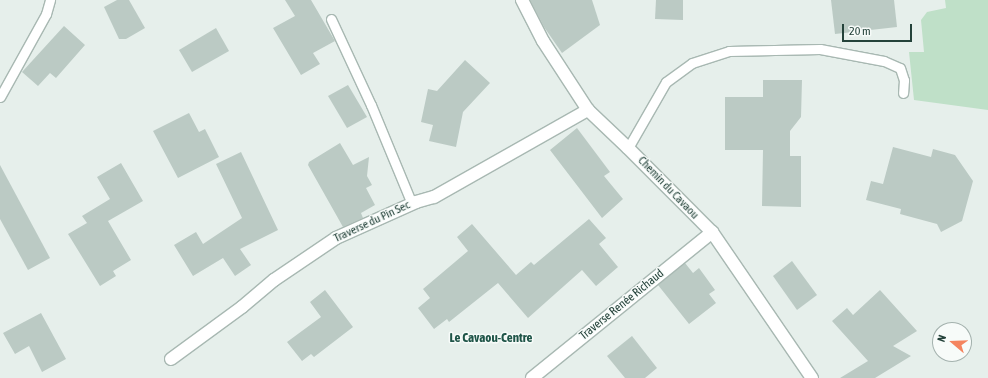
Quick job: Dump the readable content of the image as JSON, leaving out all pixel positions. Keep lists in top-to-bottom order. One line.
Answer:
{"streets":{"street":["Chemin du Cavaou","Traverse du Pin Sec","Traverse Renée Richaud"]},"crossings":[["Chemin du Cavaou","Traverse du Pin Sec"],["Chemin du Cavaou","Traverse Renée Richaud"]],"districts":["Le Cavaou-Centre"],"scale_bar":"20 m","north":"left"}
